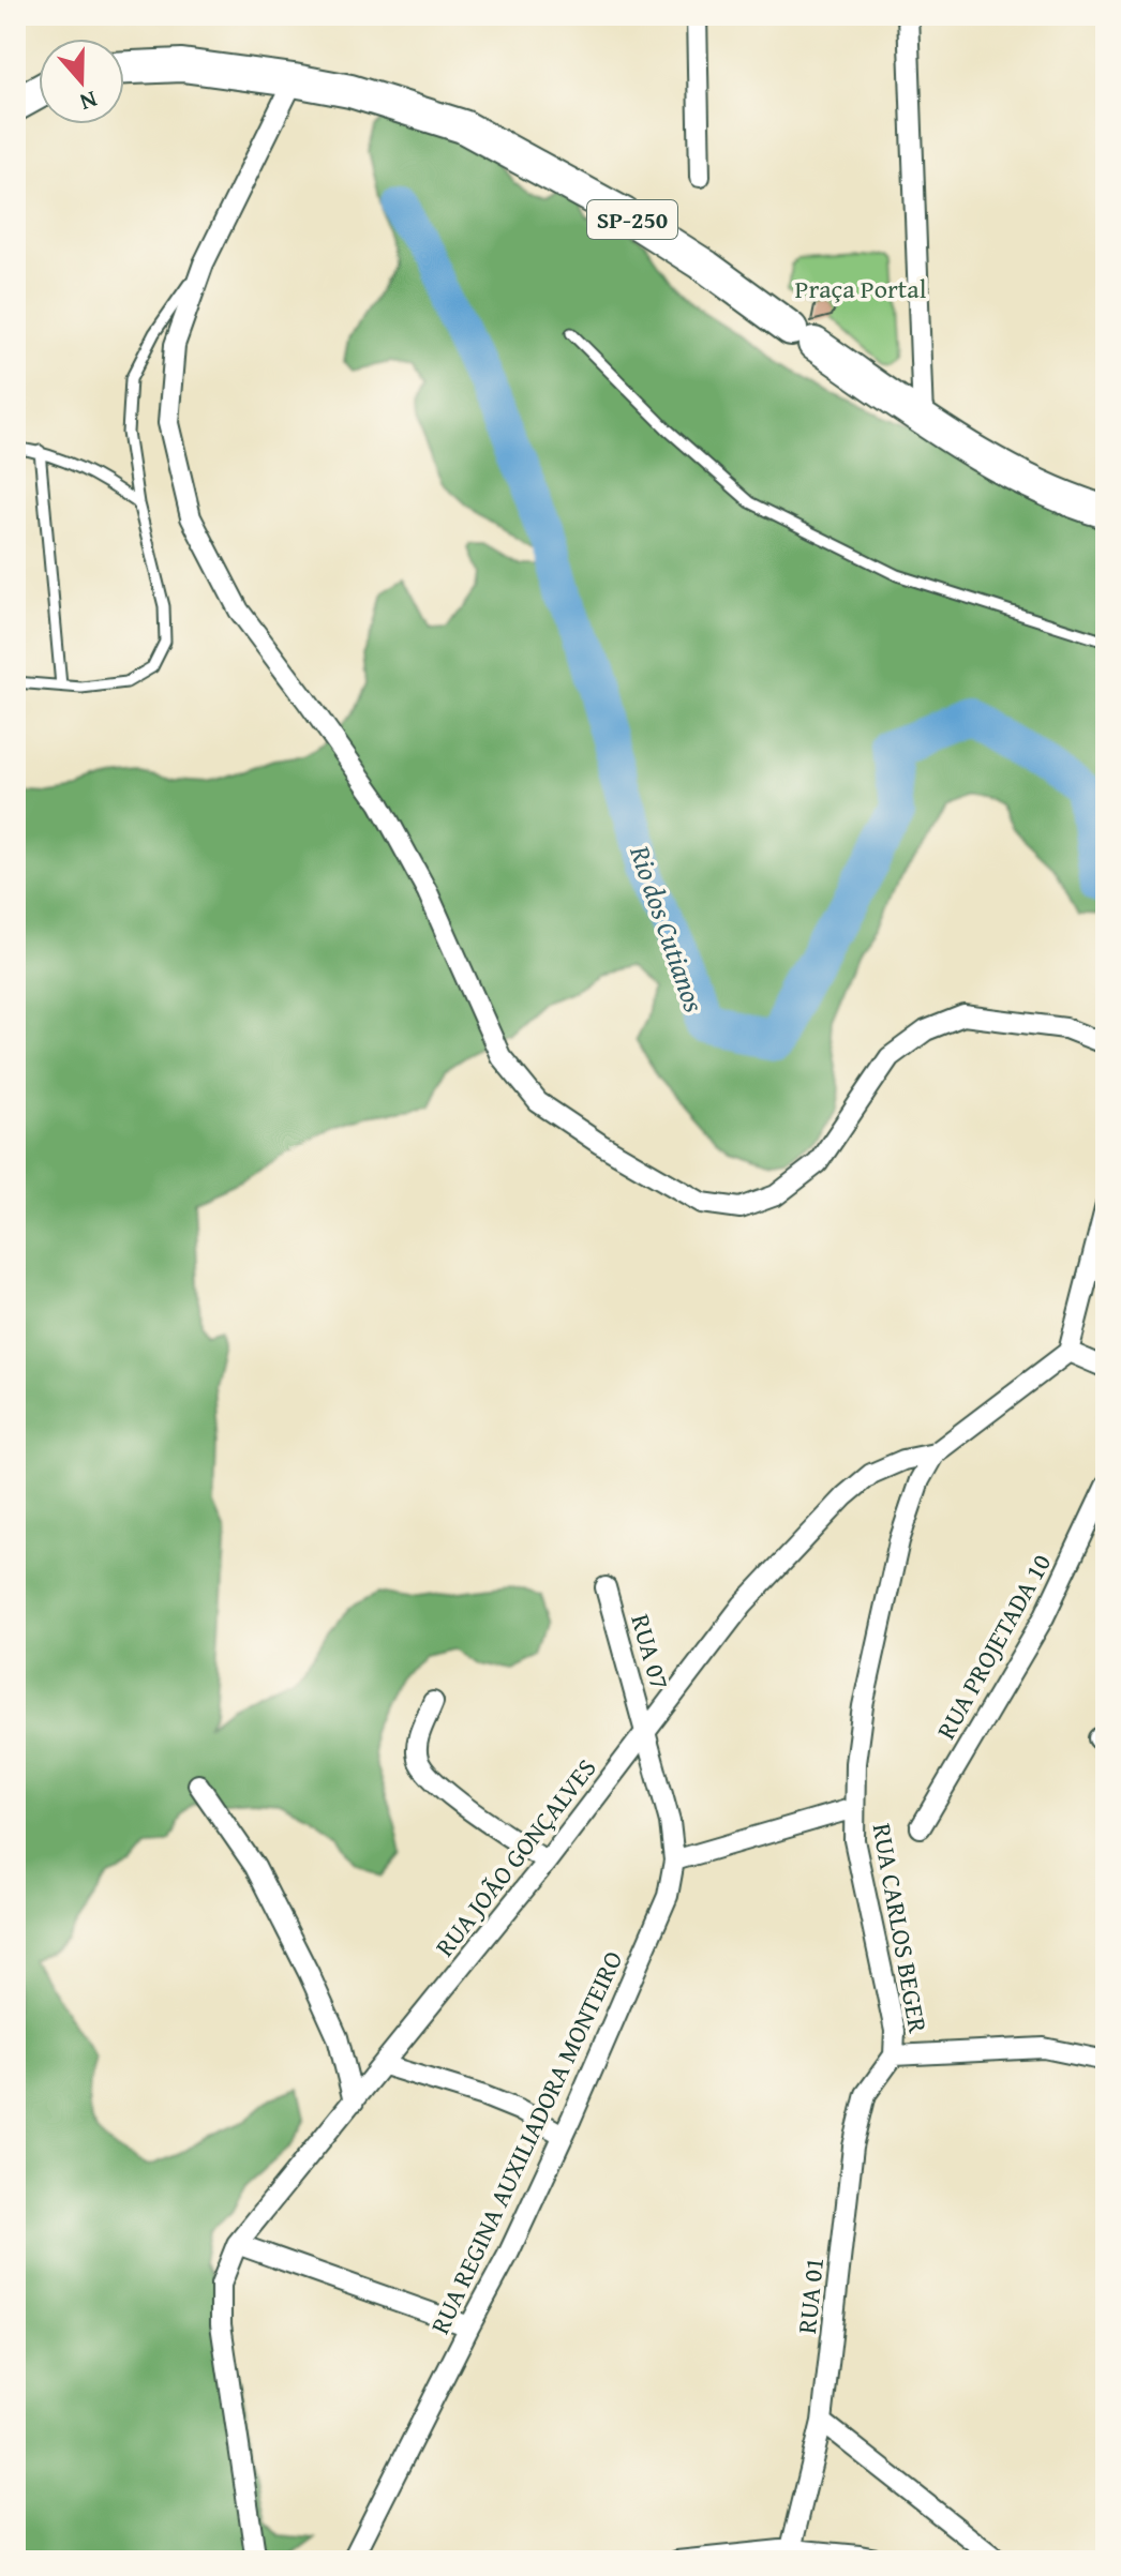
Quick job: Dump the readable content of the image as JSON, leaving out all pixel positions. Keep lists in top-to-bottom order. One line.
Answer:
{"streets":{"main road":["SP-250"],"street":["RUA PROJETADA 10","RUA 07","RUA JOÃO GONÇALVES","RUA CARLOS BEGER","RUA REGINA AUXILIADORA MONTEIRO","RUA 01"]},"crossings":[["RUA 07","RUA JOÃO GONÇALVES"],["RUA 07","RUA REGINA AUXILIADORA MONTEIRO"],["RUA JOÃO GONÇALVES","RUA CARLOS BEGER"],["RUA JOÃO GONÇALVES","RUA REGINA AUXILIADORA MONTEIRO"],["RUA CARLOS BEGER","RUA 01"]],"water":["Rio dos Cutianos"],"parks":["Praça Portal"],"north":"bottom"}
